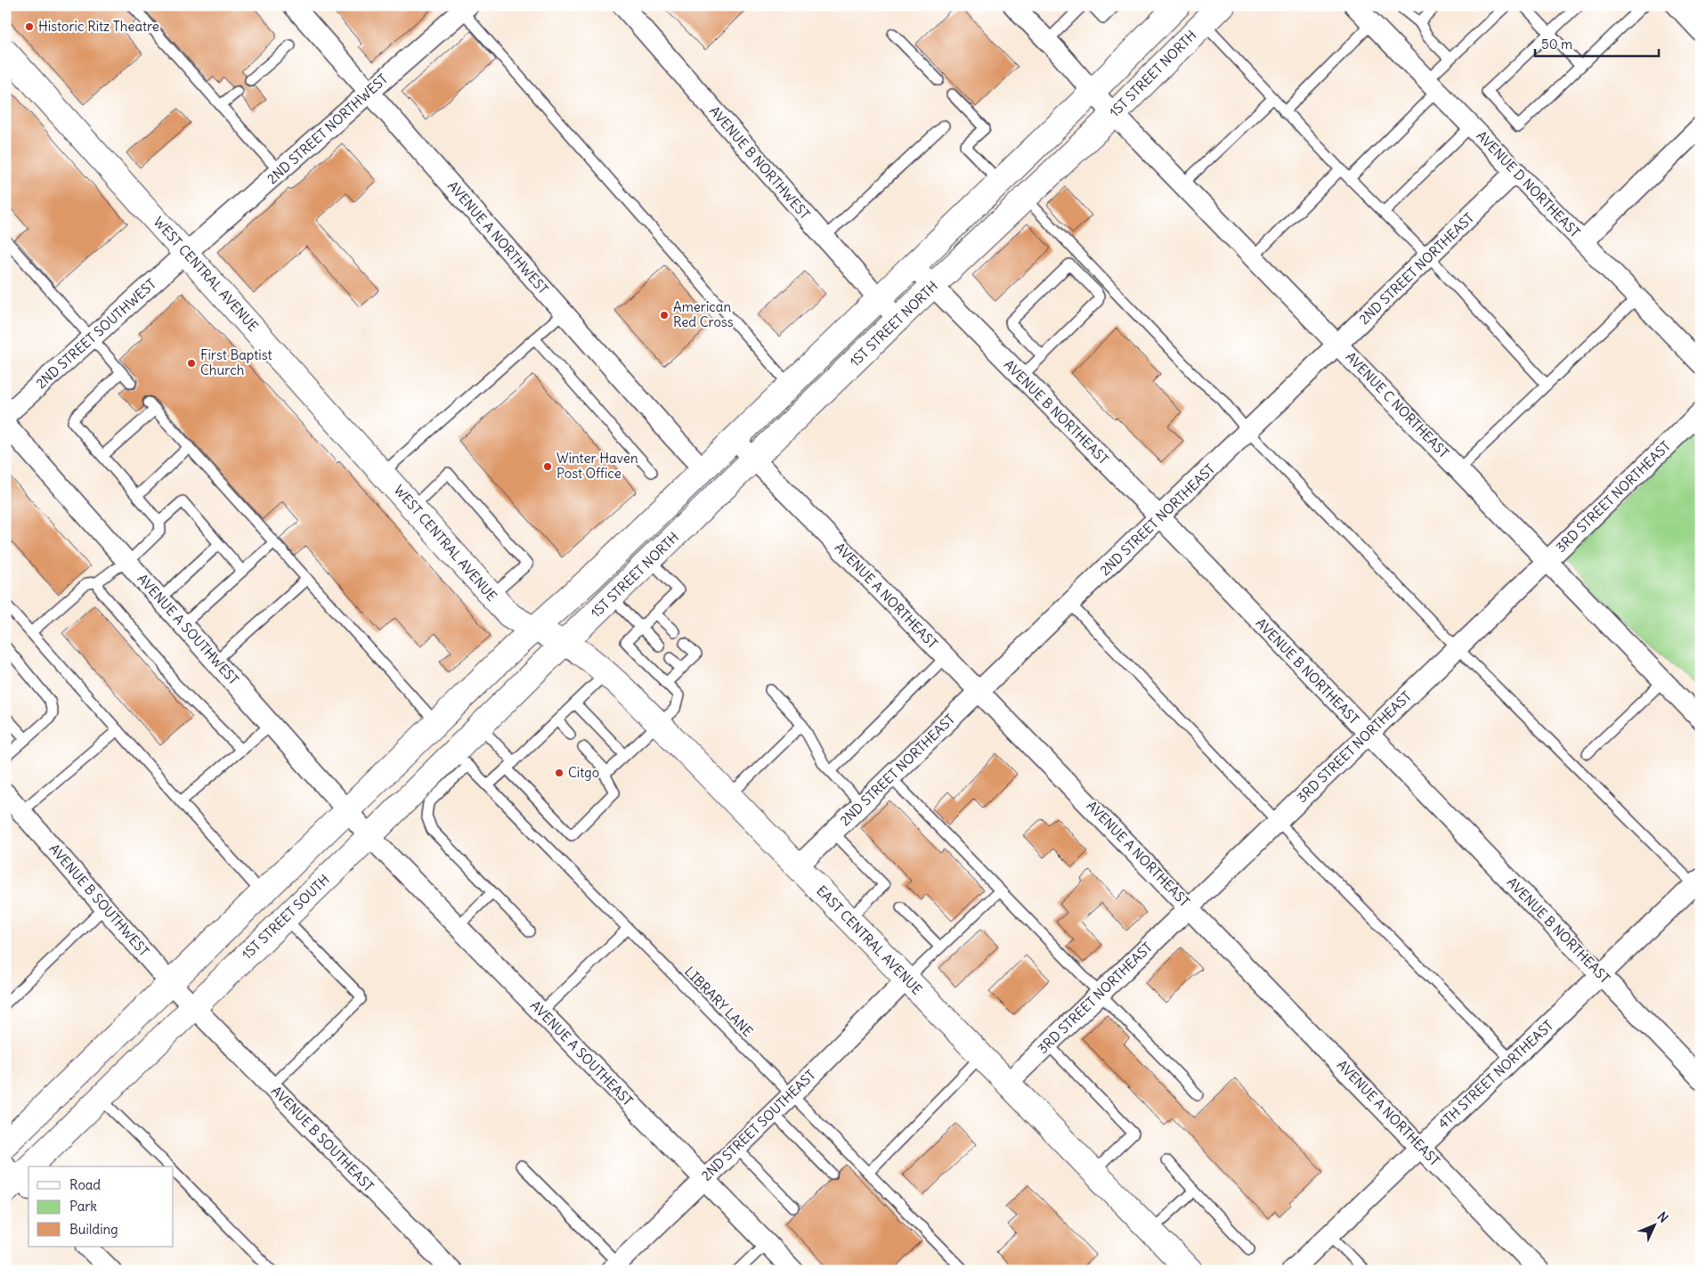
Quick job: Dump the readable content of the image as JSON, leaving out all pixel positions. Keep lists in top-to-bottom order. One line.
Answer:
{"streets":{"main road":["1ST STREET NORTH","WEST CENTRAL AVENUE","1ST STREET SOUTH","EAST CENTRAL AVENUE"],"street":["2ND STREET NORTHWEST","AVENUE B NORTHWEST","AVENUE D NORTHEAST","AVENUE A NORTHWEST","2ND STREET NORTHEAST","2ND STREET SOUTHWEST","AVENUE C NORTHEAST","AVENUE B NORTHEAST","3RD STREET NORTHEAST","AVENUE A NORTHEAST","AVENUE A SOUTHWEST","AVENUE B SOUTHWEST","AVENUE A SOUTHEAST","4TH STREET NORTHEAST","2ND STREET SOUTHEAST","AVENUE B SOUTHEAST"],"lane":["LIBRARY LANE"]},"crossings":[["1ST STREET NORTH","AVENUE B NORTHWEST"],["1ST STREET NORTH","AVENUE C NORTHEAST"],["1ST STREET NORTH","AVENUE B NORTHEAST"],["1ST STREET NORTH","AVENUE A NORTHEAST"],["1ST STREET NORTH","1ST STREET SOUTH"],["1ST STREET NORTH","EAST CENTRAL AVENUE"],["2ND STREET NORTHWEST","AVENUE A NORTHWEST"],["2ND STREET NORTHWEST","WEST CENTRAL AVENUE"],["2ND STREET NORTHWEST","2ND STREET SOUTHWEST"],["AVENUE D NORTHEAST","2ND STREET NORTHEAST"],["2ND STREET NORTHEAST","AVENUE C NORTHEAST"],["2ND STREET NORTHEAST","AVENUE B NORTHEAST"],["2ND STREET NORTHEAST","AVENUE A NORTHEAST"],["2ND STREET NORTHEAST","EAST CENTRAL AVENUE"],["WEST CENTRAL AVENUE","2ND STREET SOUTHWEST"],["WEST CENTRAL AVENUE","EAST CENTRAL AVENUE"],["AVENUE C NORTHEAST","3RD STREET NORTHEAST"],["AVENUE B NORTHEAST","3RD STREET NORTHEAST"],["AVENUE B NORTHEAST","4TH STREET NORTHEAST"],["3RD STREET NORTHEAST","AVENUE A NORTHEAST"],["3RD STREET NORTHEAST","EAST CENTRAL AVENUE"],["AVENUE A NORTHEAST","4TH STREET NORTHEAST"],["AVENUE A SOUTHWEST","1ST STREET SOUTH"],["AVENUE A SOUTHWEST","AVENUE A SOUTHEAST"],["AVENUE B SOUTHWEST","1ST STREET SOUTH"],["AVENUE B SOUTHWEST","AVENUE B SOUTHEAST"],["1ST STREET SOUTH","EAST CENTRAL AVENUE"],["1ST STREET SOUTH","LIBRARY LANE"],["1ST STREET SOUTH","AVENUE A SOUTHEAST"],["1ST STREET SOUTH","AVENUE B SOUTHEAST"],["EAST CENTRAL AVENUE","2ND STREET SOUTHEAST"],["LIBRARY LANE","2ND STREET SOUTHEAST"],["AVENUE A SOUTHEAST","2ND STREET SOUTHEAST"]],"places":["Historic Ritz Theatre","American Red Cross","First Baptist Church","Winter Haven Post Office","Citgo"],"legend":["Road","Park","Building"],"scale_bar":"50 m","north":"top right"}
